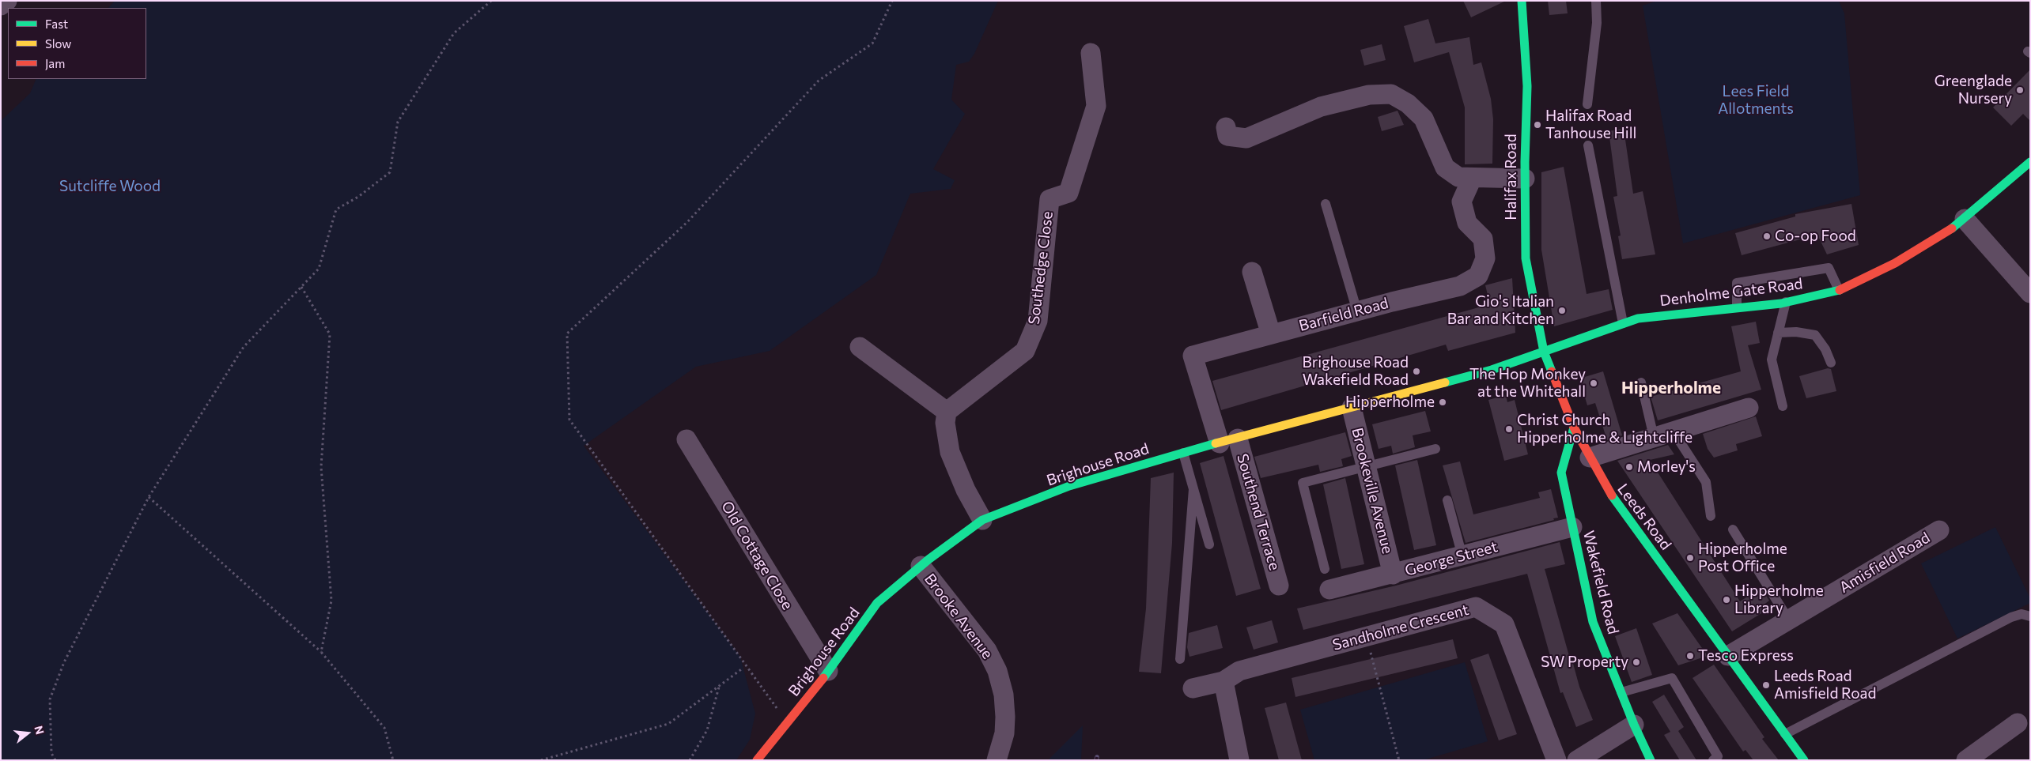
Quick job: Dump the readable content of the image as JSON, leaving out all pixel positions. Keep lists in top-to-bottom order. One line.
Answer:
{"streets":{"main road":["Halifax Road","Denholme Gate Road","Brighouse Road","Leeds Road","Wakefield Road"],"street":["Southedge Close","Barfield Road","Brookeville Avenue","Southend Terrace","Old Cottage Close","George Street","Amisfield Road","Brooke Avenue","Sandholme Crescent"]},"crossings":[["Halifax Road","Denholme Gate Road"],["Halifax Road","Brighouse Road"],["Halifax Road","Leeds Road"],["Denholme Gate Road","Brighouse Road"],["Denholme Gate Road","Leeds Road"],["Barfield Road","Brighouse Road"],["Brighouse Road","Brookeville Avenue"],["Brighouse Road","Southend Terrace"],["Brighouse Road","Leeds Road"],["Brighouse Road","Old Cottage Close"],["Brighouse Road","Brooke Avenue"],["Brookeville Avenue","George Street"],["Leeds Road","Amisfield Road"],["Leeds Road","Wakefield Road"],["George Street","Wakefield Road"]],"districts":["Hipperholme"],"parks":["Lees Field Allotments","Sutcliffe Wood"],"places":["Greenglade Nursery","Halifax Road Tanhouse Hill","Co-op Food","Gio's Italian Bar and Kitchen","Brighouse Road Wakefield Road","The Hop Monkey at the Whitehall","Hipperholme","Christ Church Hipperholme & Lightcliffe","Morley's","Hipperholme Post Office","Hipperholme Library","Tesco Express","SW Property","Leeds Road Amisfield Road"],"legend":["Fast","Slow","Jam"],"north":"right"}
